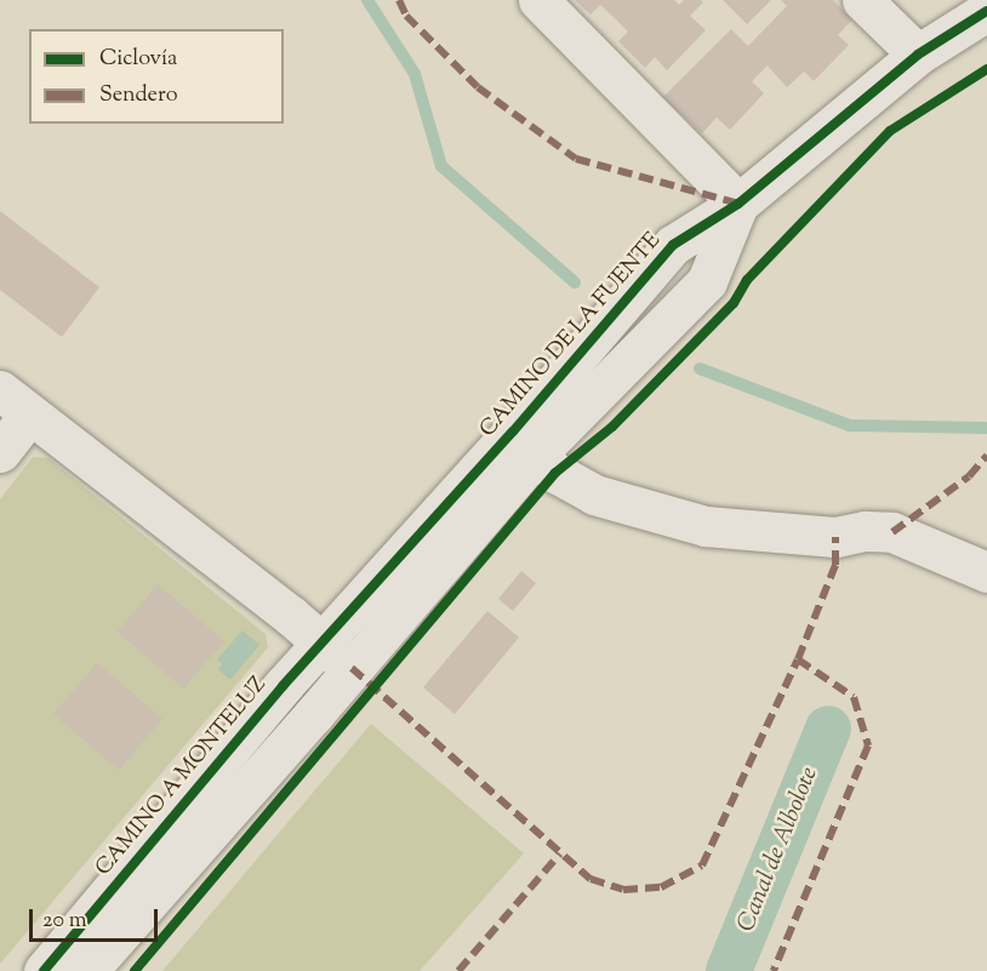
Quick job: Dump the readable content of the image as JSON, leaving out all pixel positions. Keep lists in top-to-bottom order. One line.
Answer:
{"streets":{"street":["CAMINO DE LA FUENTE","CAMINO A MONTELUZ"]},"crossings":[["CAMINO DE LA FUENTE","CAMINO A MONTELUZ"]],"water":["Canal de Albolote"],"legend":["Ciclovía","Sendero"],"scale_bar":"20 m"}
